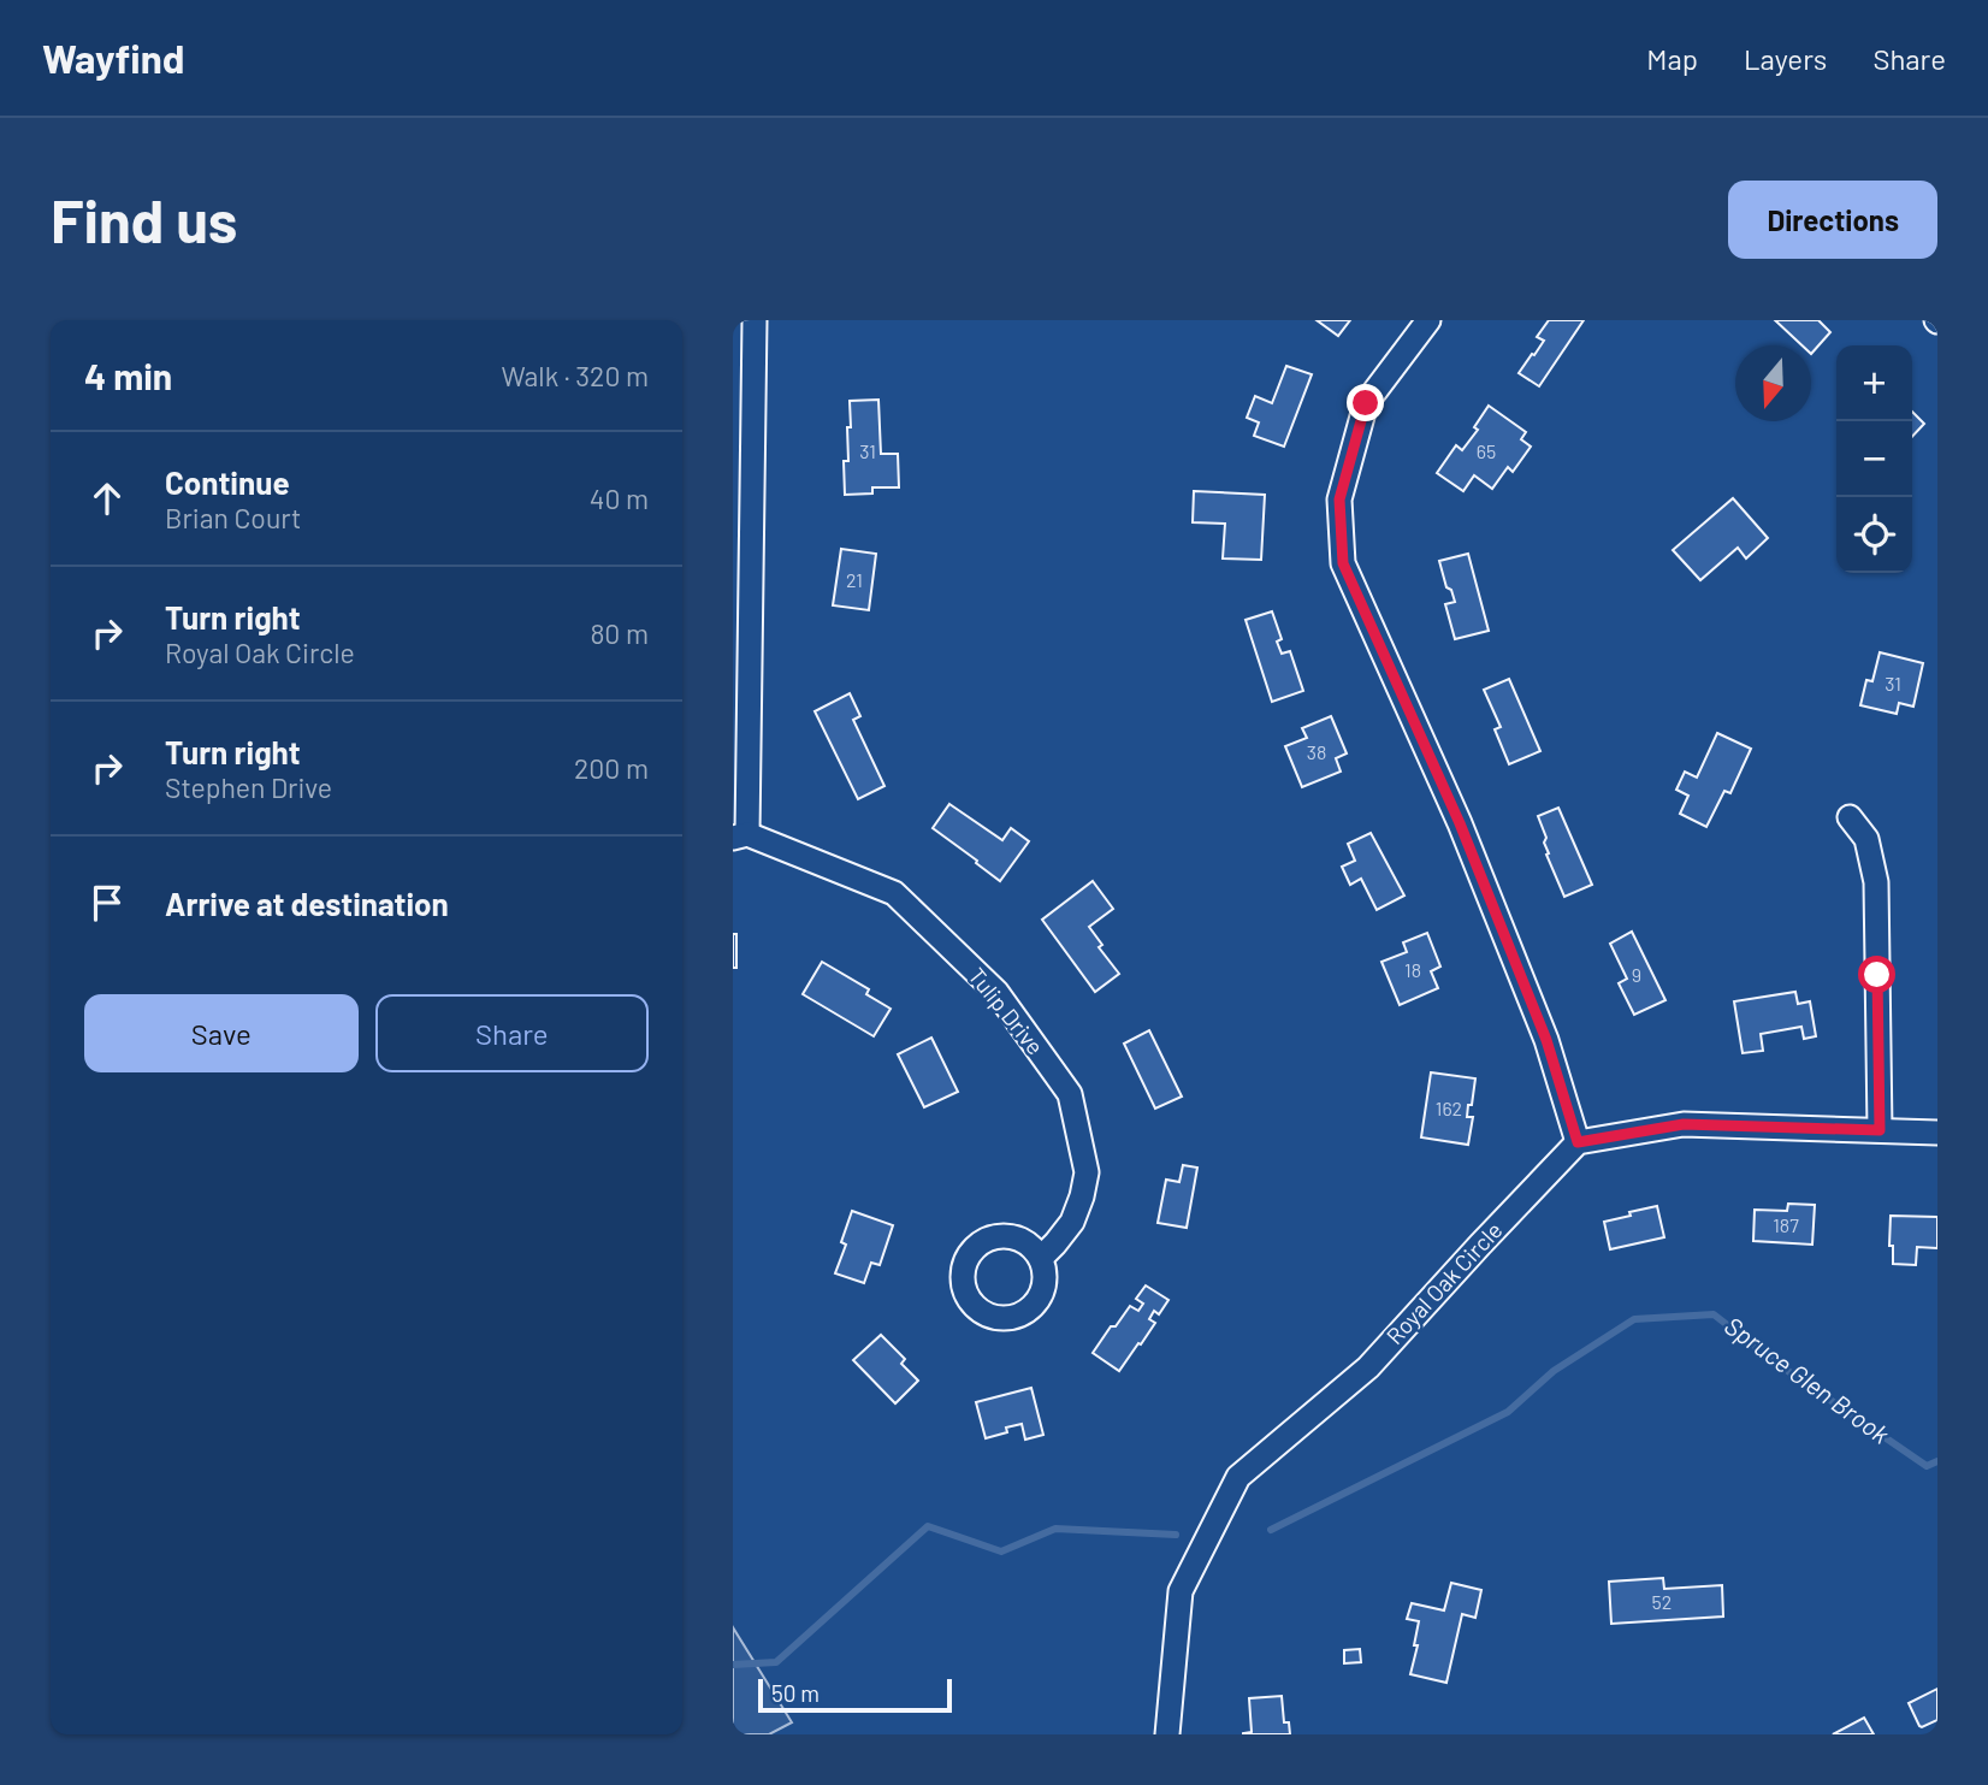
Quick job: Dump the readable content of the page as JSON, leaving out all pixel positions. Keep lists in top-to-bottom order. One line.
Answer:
{"streets":{"street":["Tulip Drive","Royal Oak Circle"]},"water":["Spruce Glen Brook"],"house_numbers":["31","65","21","31","38","18","9","162","187","52"],"scale_bar":"50 m","north":"bottom","page":{"header":"Wayfind","nav":["Map","Layers","Share"],"buttons":["Directions",["Save","Share"]],"title":"Find us","heading":["4 min","Walk · 320 m"],"map_buttons":["+","−"],"list":[["Continue","Brian Court","40 m"],["Turn right","Royal Oak Circle","80 m"],["Turn right","Stephen Drive","200 m"],"Arrive at destination"],"scale":"50 m"}}
